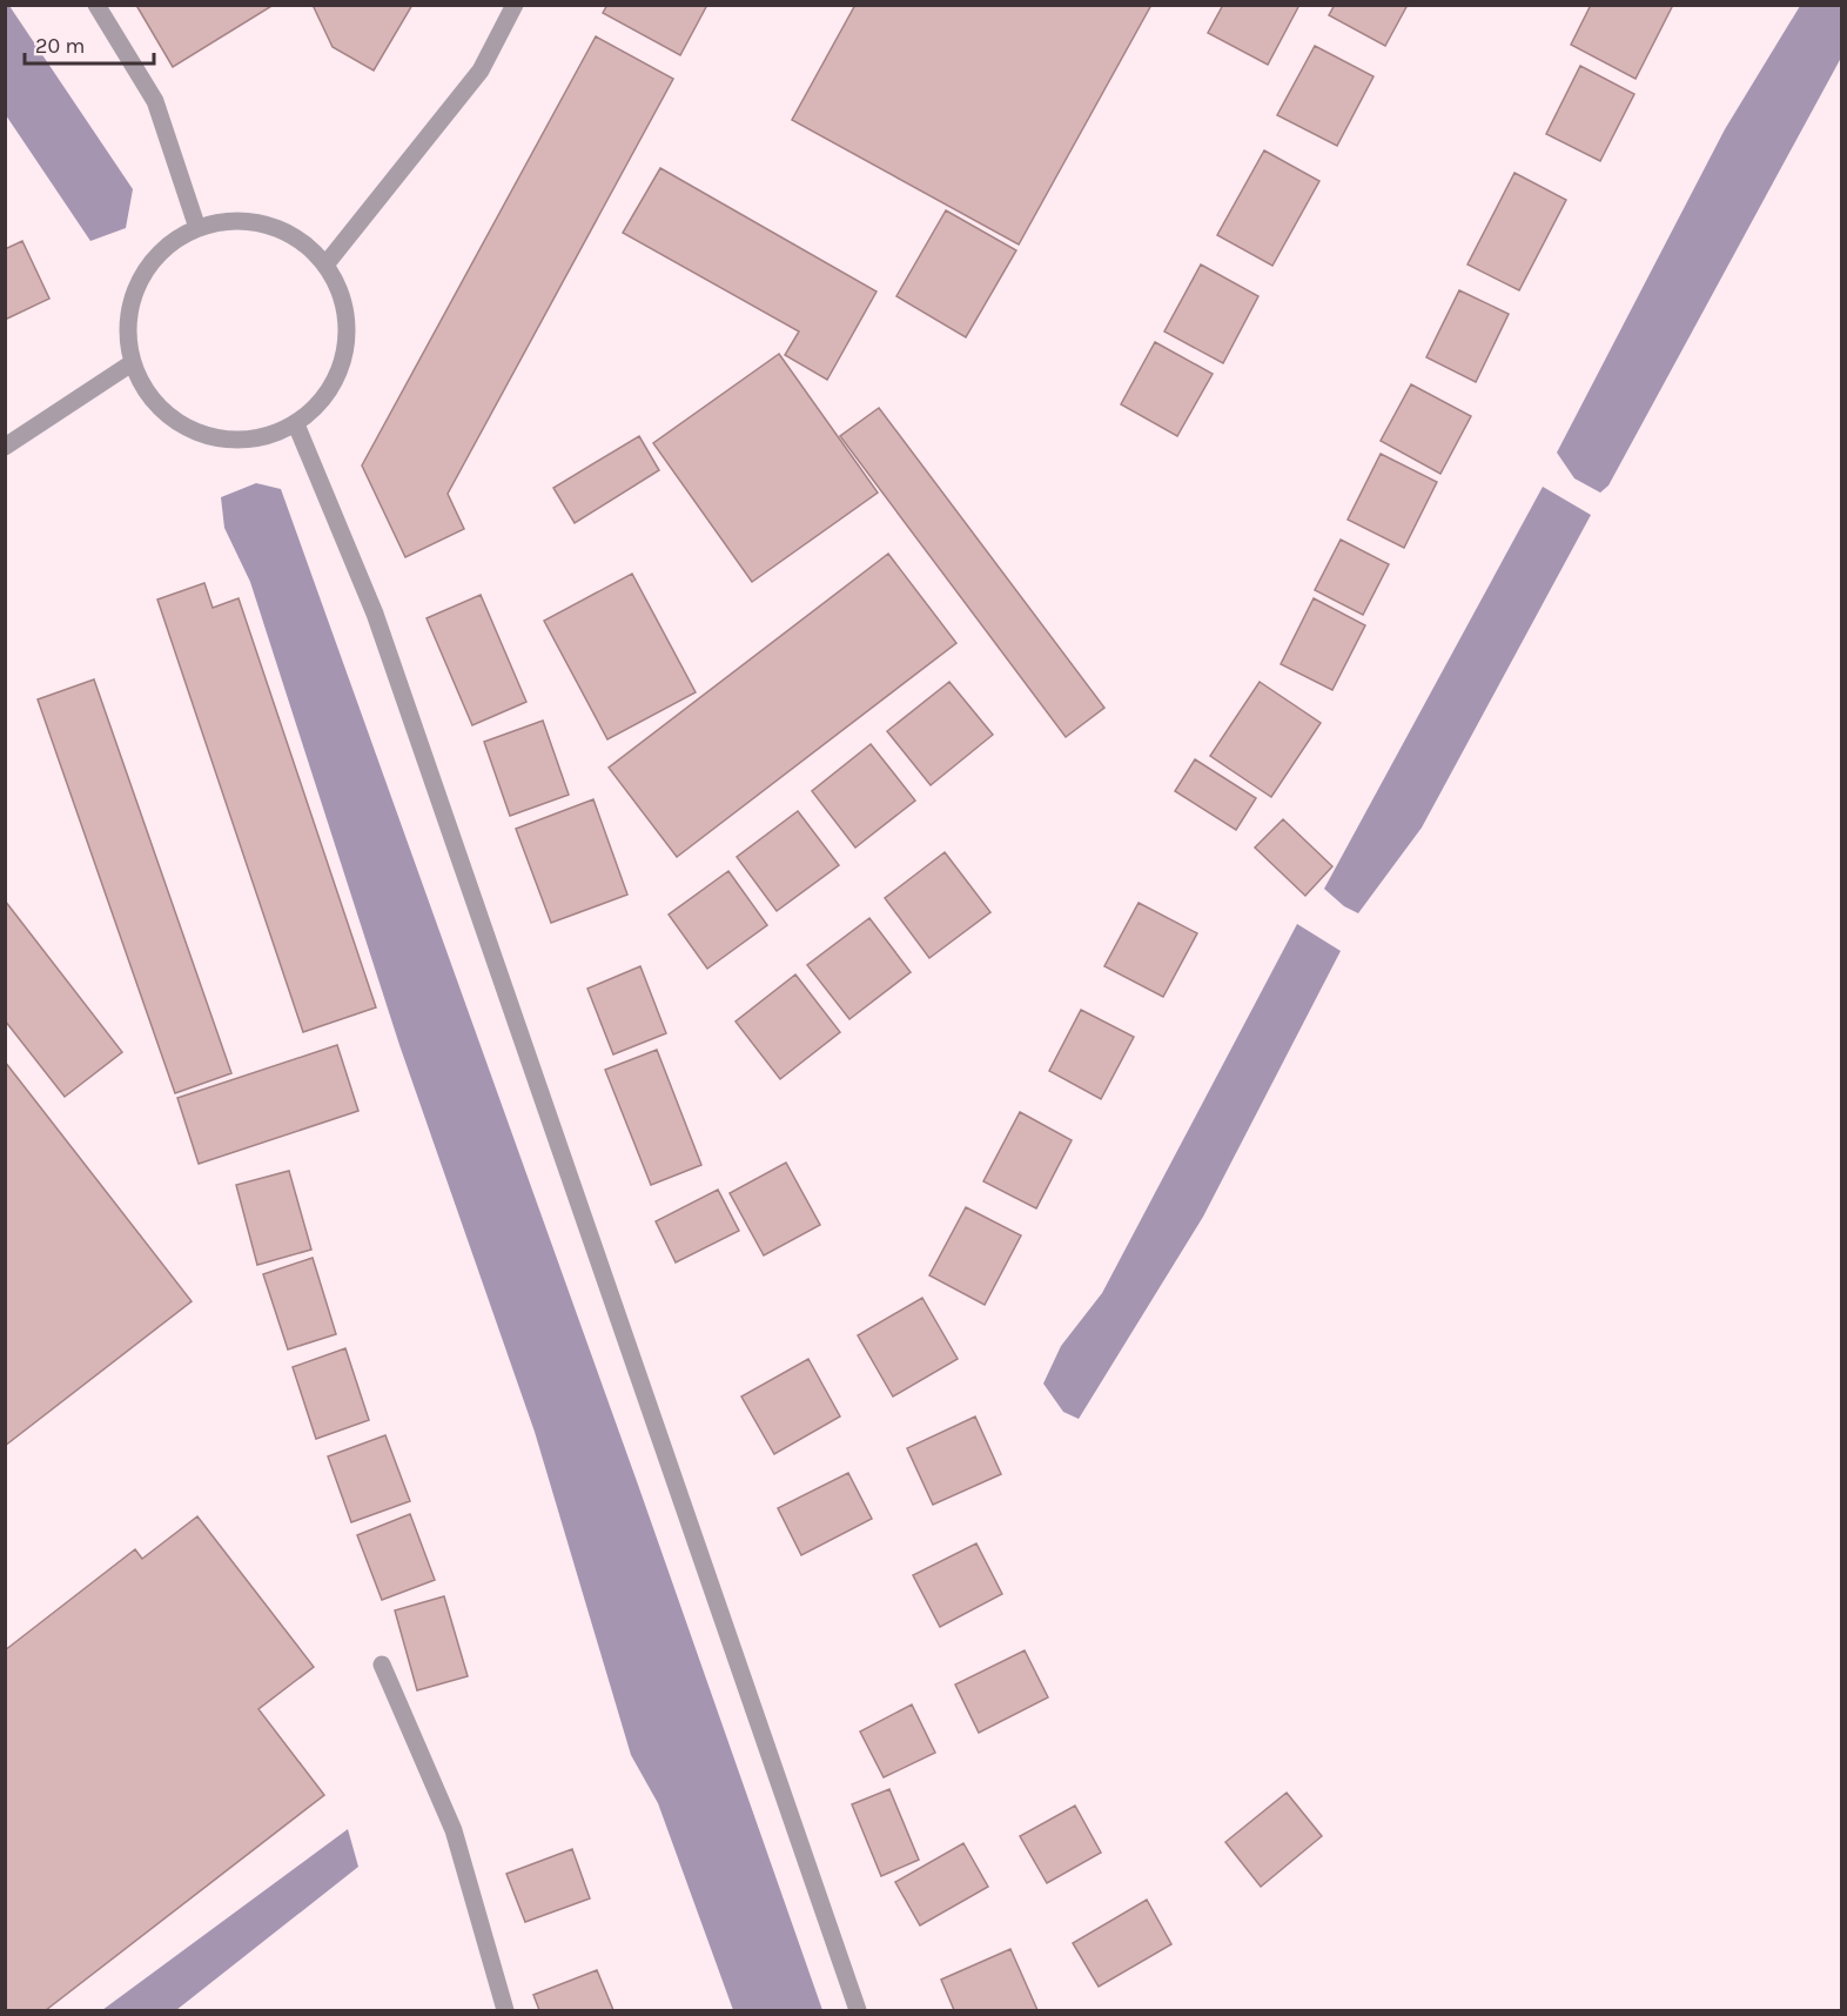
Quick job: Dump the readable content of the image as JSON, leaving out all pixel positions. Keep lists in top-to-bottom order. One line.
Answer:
{"scale_bar":"20 m"}
